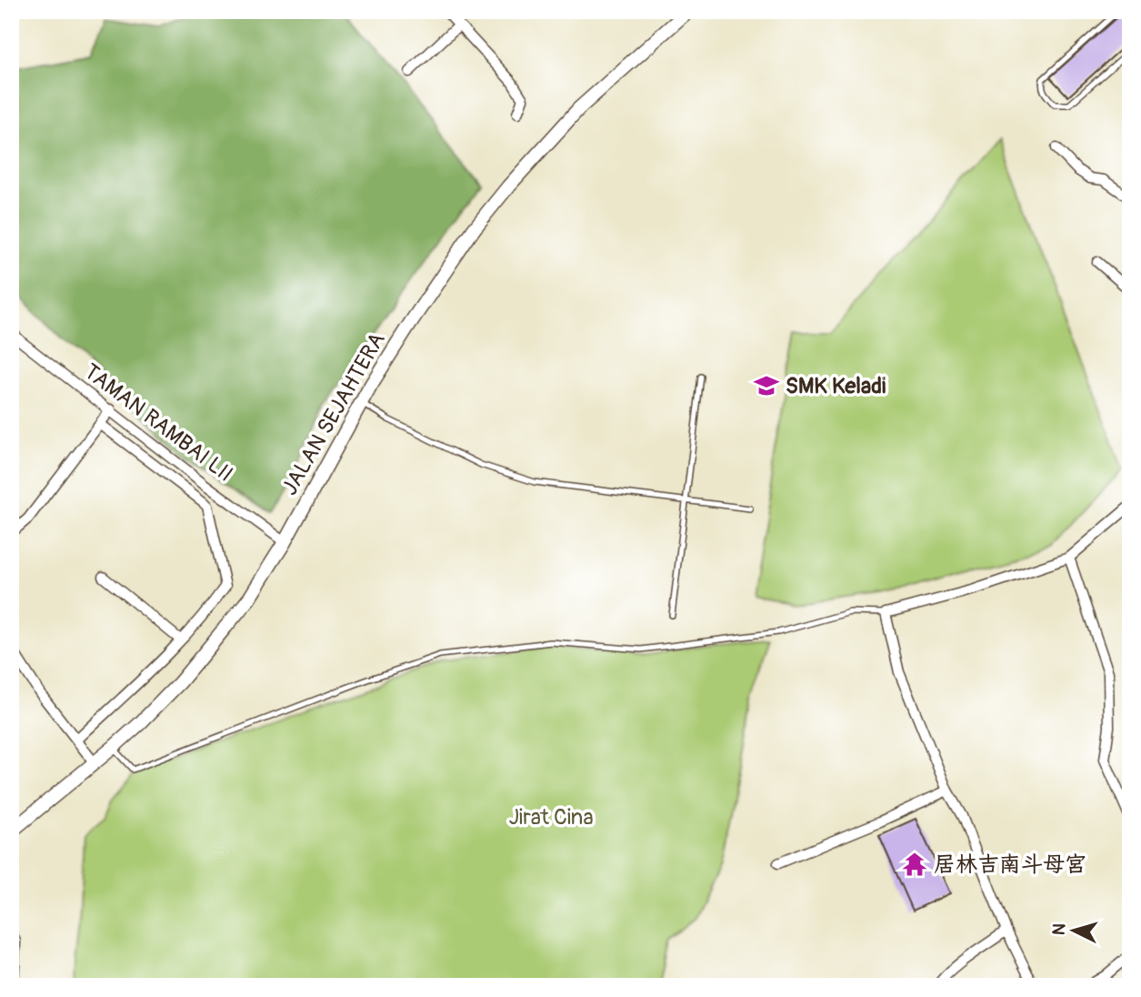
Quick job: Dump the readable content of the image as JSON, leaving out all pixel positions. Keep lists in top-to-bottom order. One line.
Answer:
{"streets":{"street":["JALAN SEJAHTERA","TAMAN RAMBAI LII"]},"crossings":[["JALAN SEJAHTERA","TAMAN RAMBAI LII"]],"parks":["Jirat Cina"],"places":{"school or university":["SMK Keladi"],"temple":["居林吉南斗母宫"]},"north":"left"}
